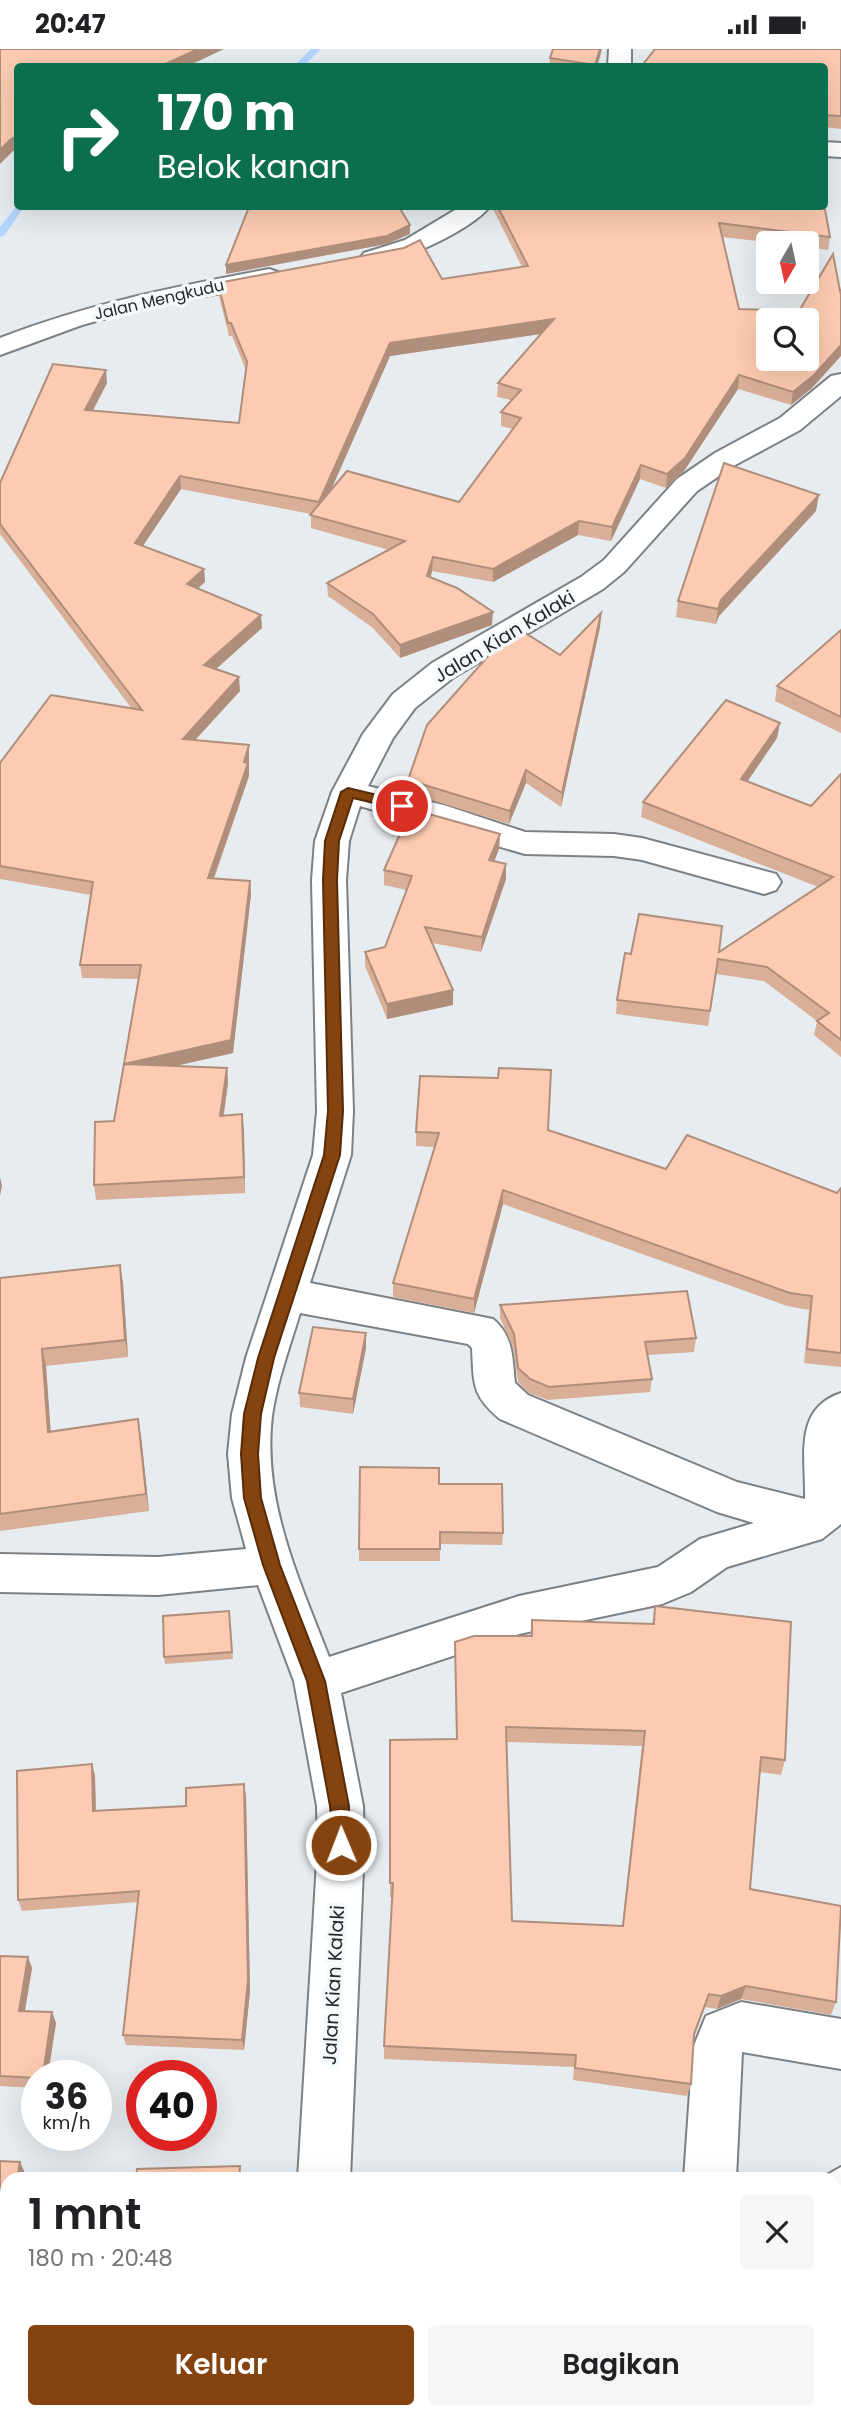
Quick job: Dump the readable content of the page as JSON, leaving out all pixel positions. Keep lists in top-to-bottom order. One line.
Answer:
{"streets":{"street":["Jalan Mengkudu","Jalan Kian Kalaki"]},"north":"bottom","page":{"status":"20:47","turn":["170 m","Belok kanan"],"speed":"36 km/h","limit":"40","heading":["1 mnt","180 m · 20:48"],"buttons":["Keluar","Bagikan"]}}
